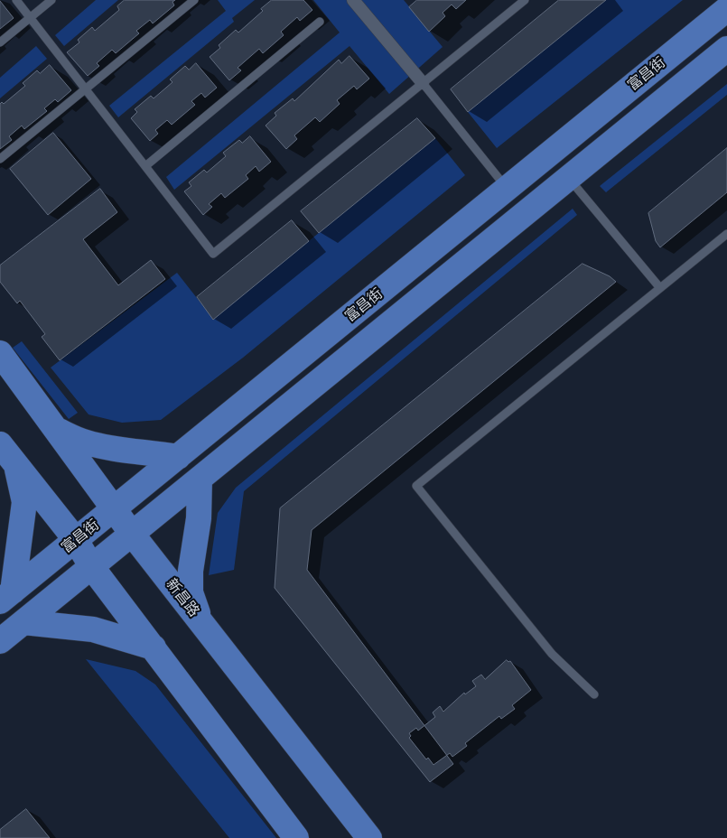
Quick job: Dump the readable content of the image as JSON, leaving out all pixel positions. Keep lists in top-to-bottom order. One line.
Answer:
{"streets":{"main road":["富昌街","新昌路"]},"crossings":[["富昌街","新昌路"]]}
